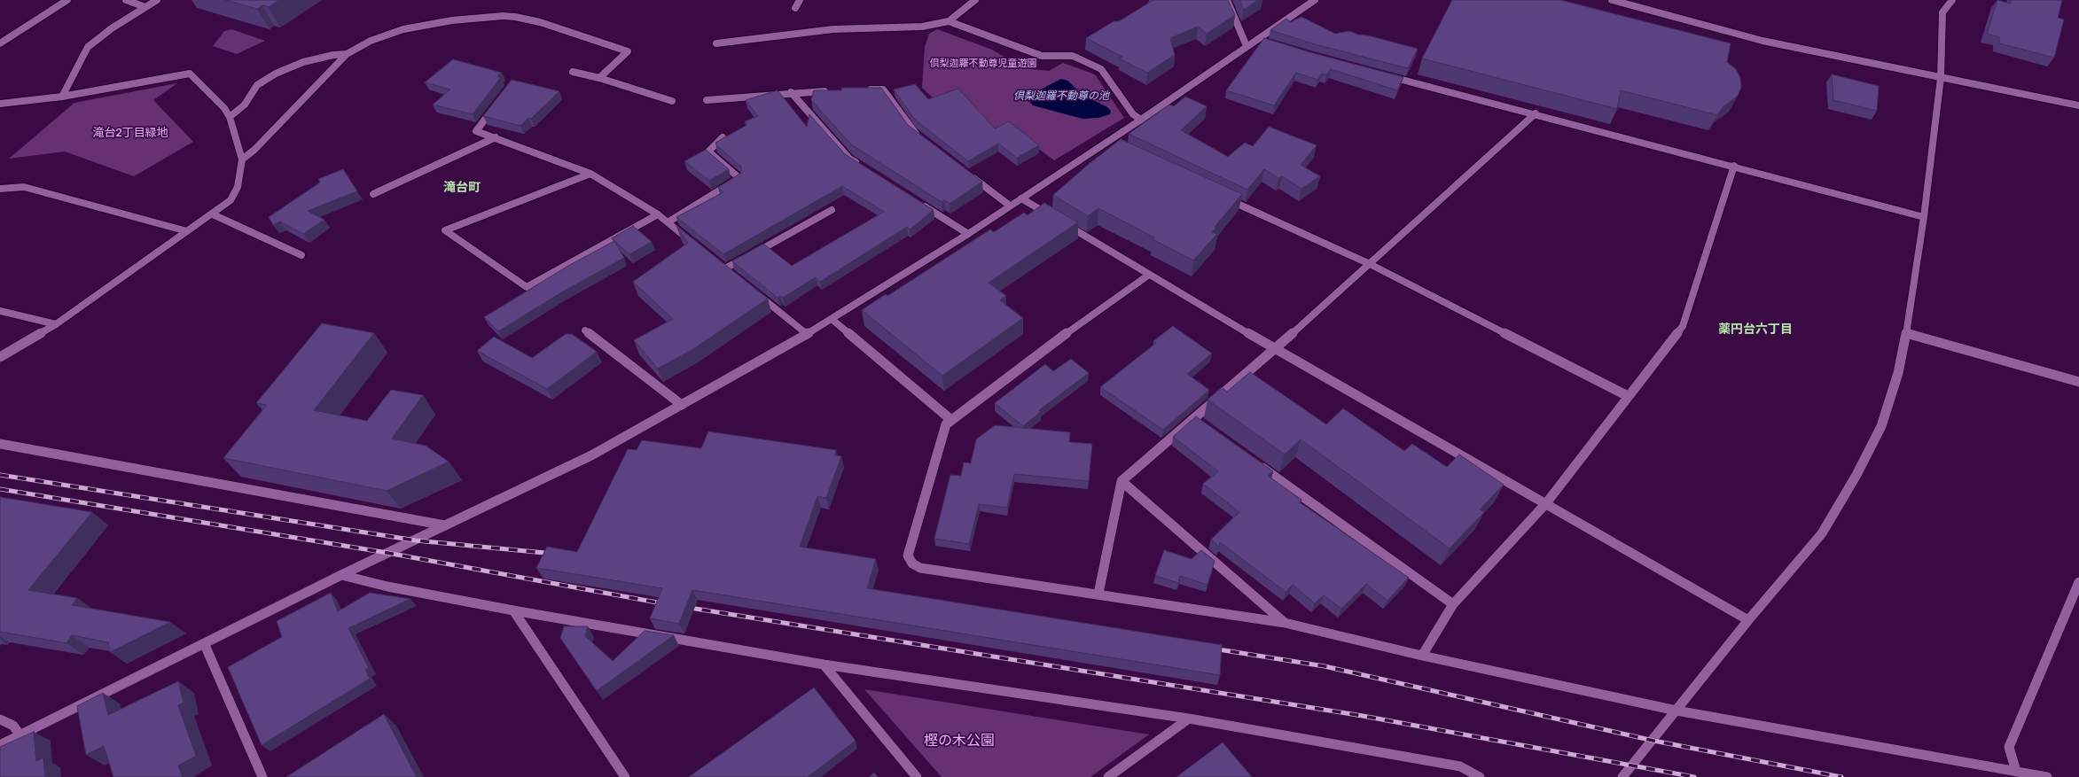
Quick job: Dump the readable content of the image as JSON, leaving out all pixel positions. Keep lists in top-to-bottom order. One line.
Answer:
{"districts":["滝台町","薬円台六丁目"],"water":["倶梨迦羅不動尊の池"],"parks":["倶梨迦羅不動尊児童遊園","滝台2丁目緑地","樫の木公園"]}
